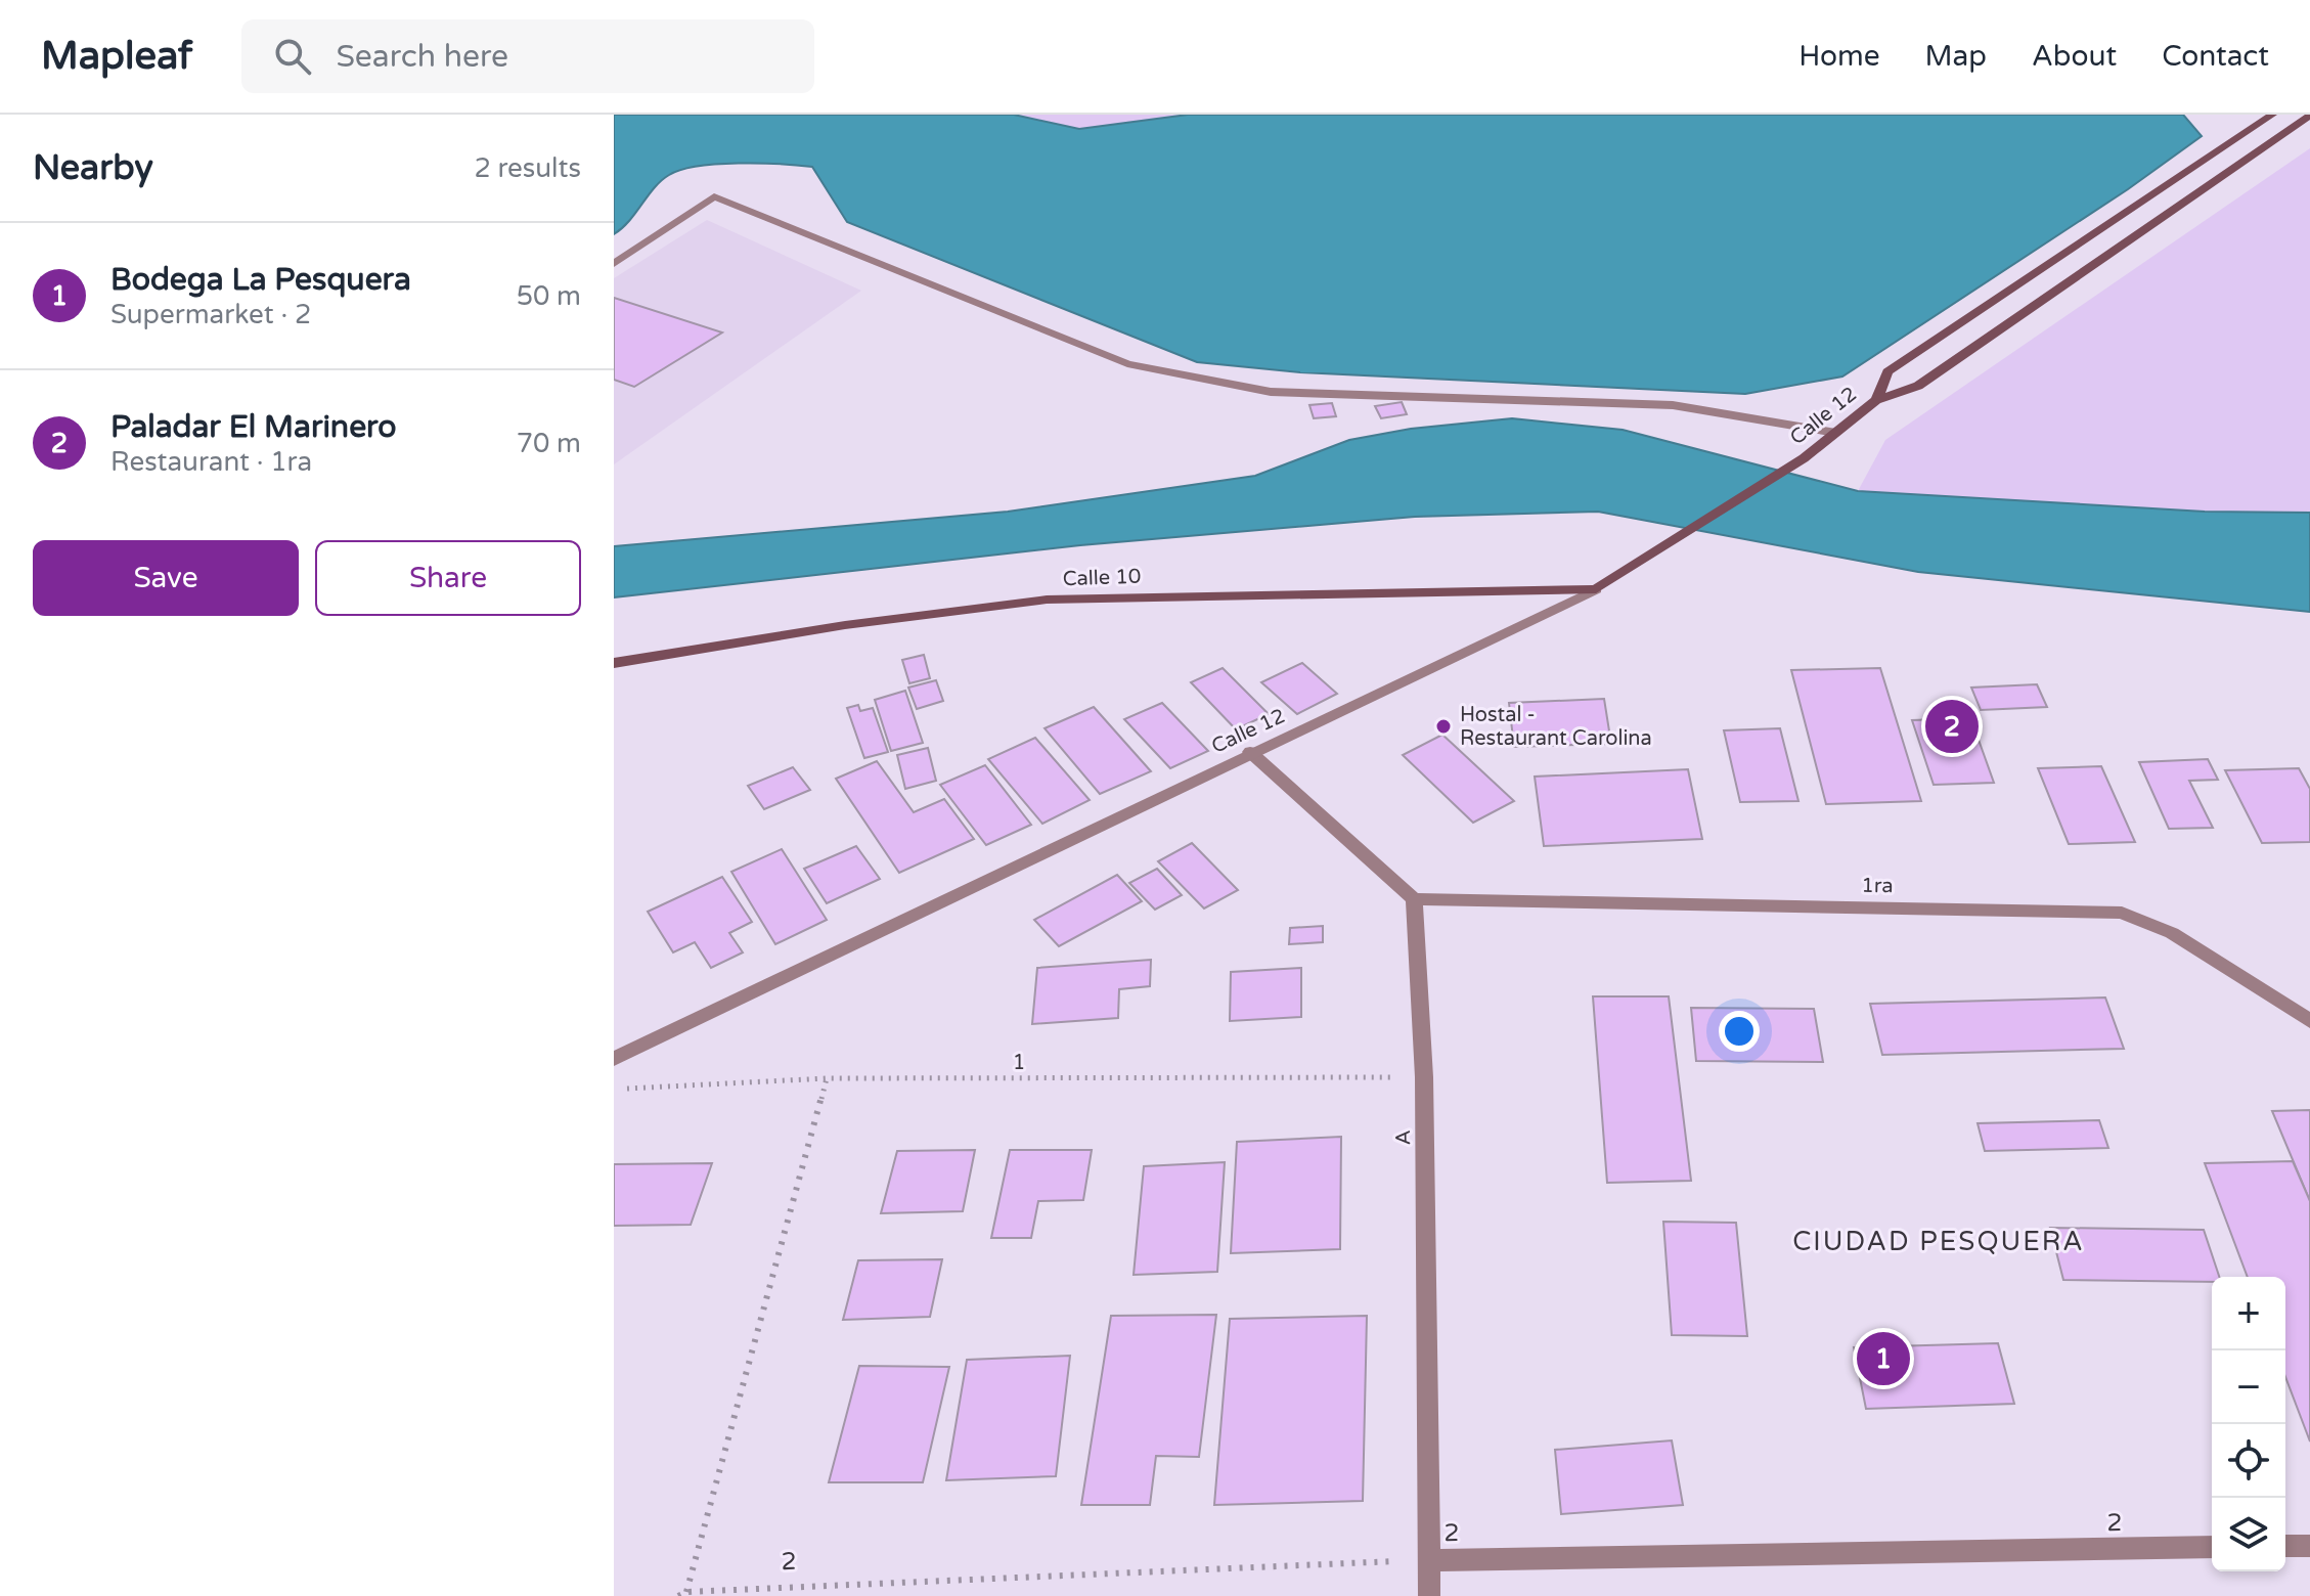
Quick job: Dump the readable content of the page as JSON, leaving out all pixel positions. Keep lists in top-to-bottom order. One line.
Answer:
{"streets":{"main road":["Calle 12","Calle 10"],"street":["1ra","A","2"],"path":["1"]},"crossings":[["Calle 12","Calle 10"],["1ra","A"],["1","A"],["A","2"]],"districts":["CIUDAD PESQUERA"],"places":["Hostal - Restaurant Carolina"],"page":{"header":"Mapleaf","search":"Search here","nav":["Home","Map","About","Contact"],"heading":["Nearby","2 results"],"list":[{"mark":"1","name":"Bodega La Pesquera","note":"Supermarket · 2","value":"50 m"},{"mark":"2","name":"Paladar El Marinero","note":"Restaurant · 1ra","value":"70 m"}],"buttons":["Save","Share"],"pins":["2","1"],"map_buttons":["+","−"]}}
